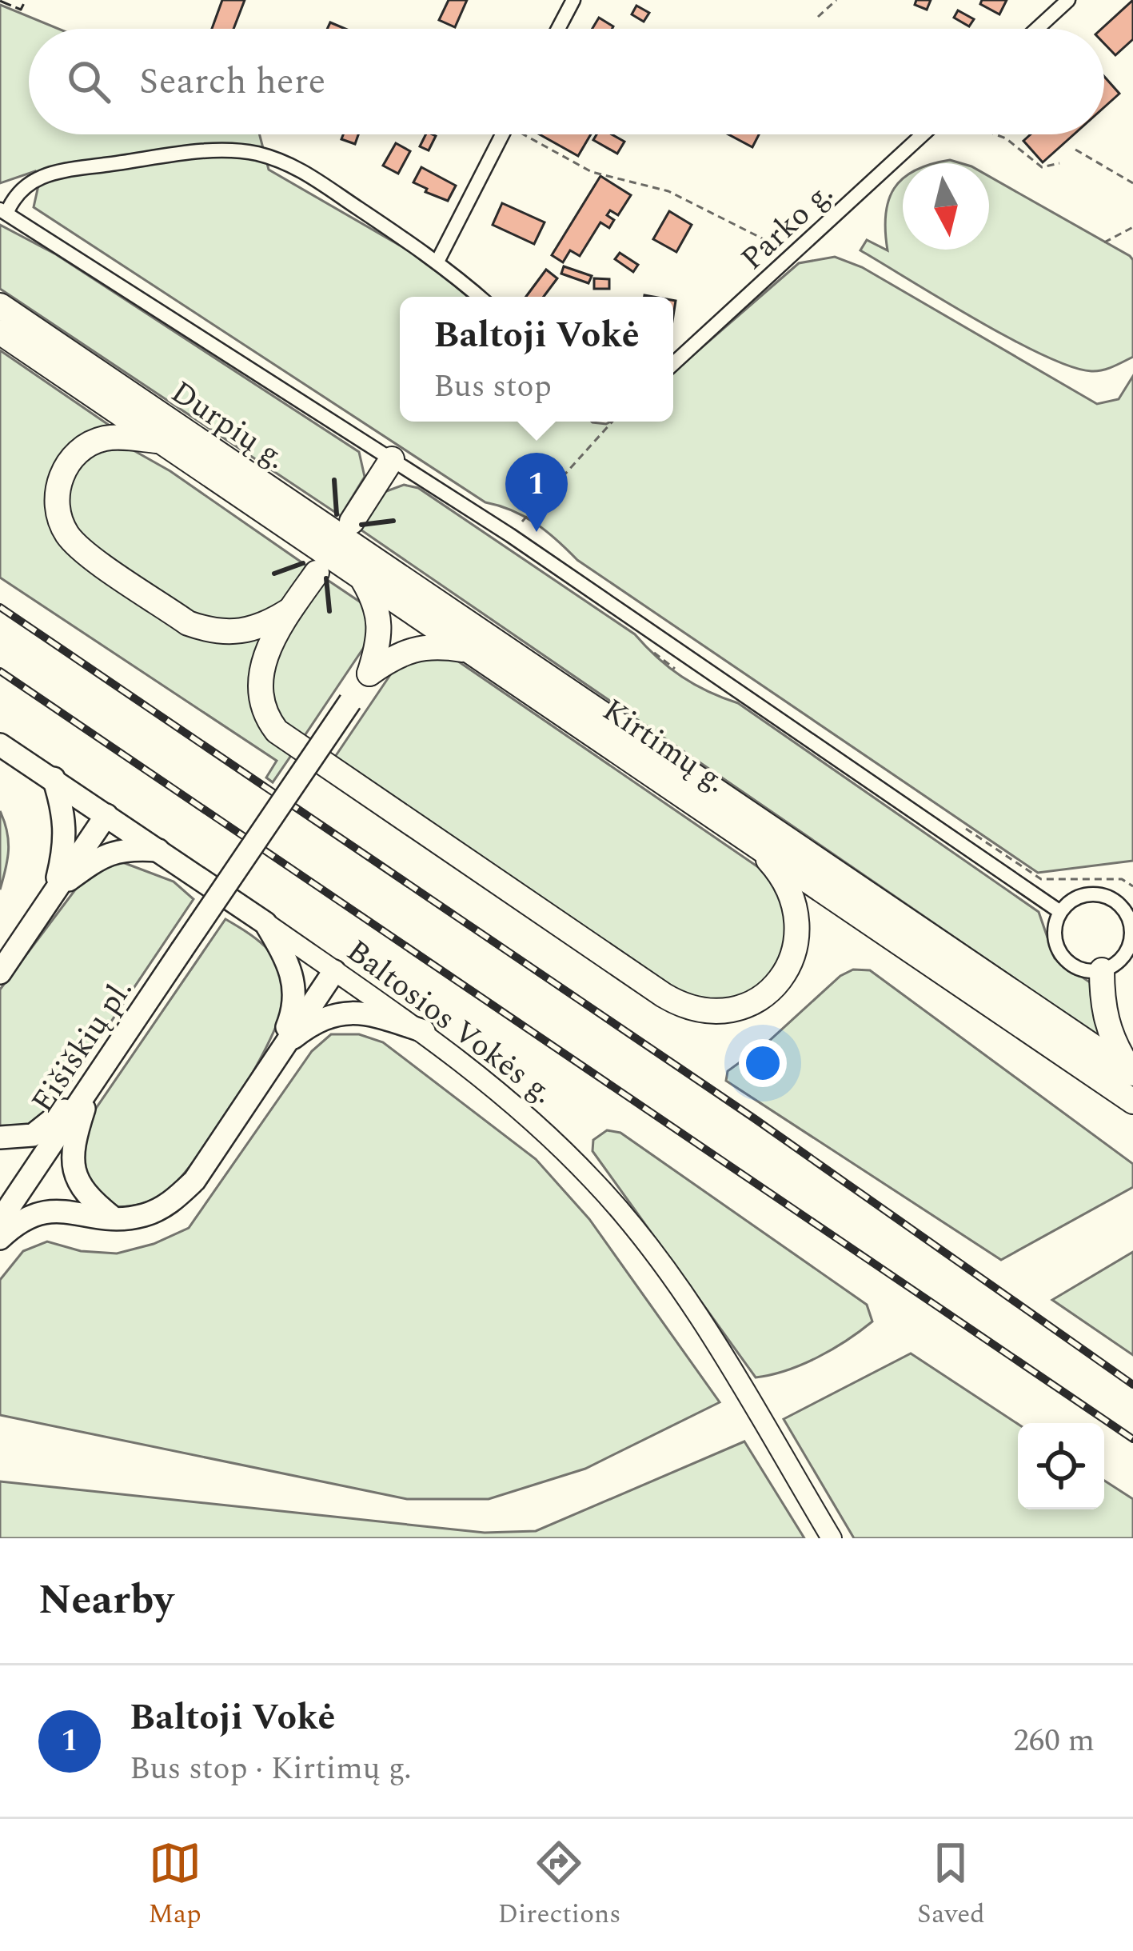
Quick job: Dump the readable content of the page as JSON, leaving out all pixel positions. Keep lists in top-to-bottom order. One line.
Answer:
{"streets":{"highway":["Durpių g.","Kirtimų g."],"main road":["Baltosios Vokės g.","Eišiškių pl."],"street":["Parko g."]},"crossings":[["Durpių g.","Kirtimų g."]],"north":"bottom","page":{"search":"Search here","popup":["Baltoji Vokė","Bus stop"],"pins":"1","heading":"Nearby","list":[{"mark":"1","name":"Baltoji Vokė","note":"Bus stop · Kirtimų g.","value":"260 m"}],"nav":["Map","Directions","Saved"]}}
